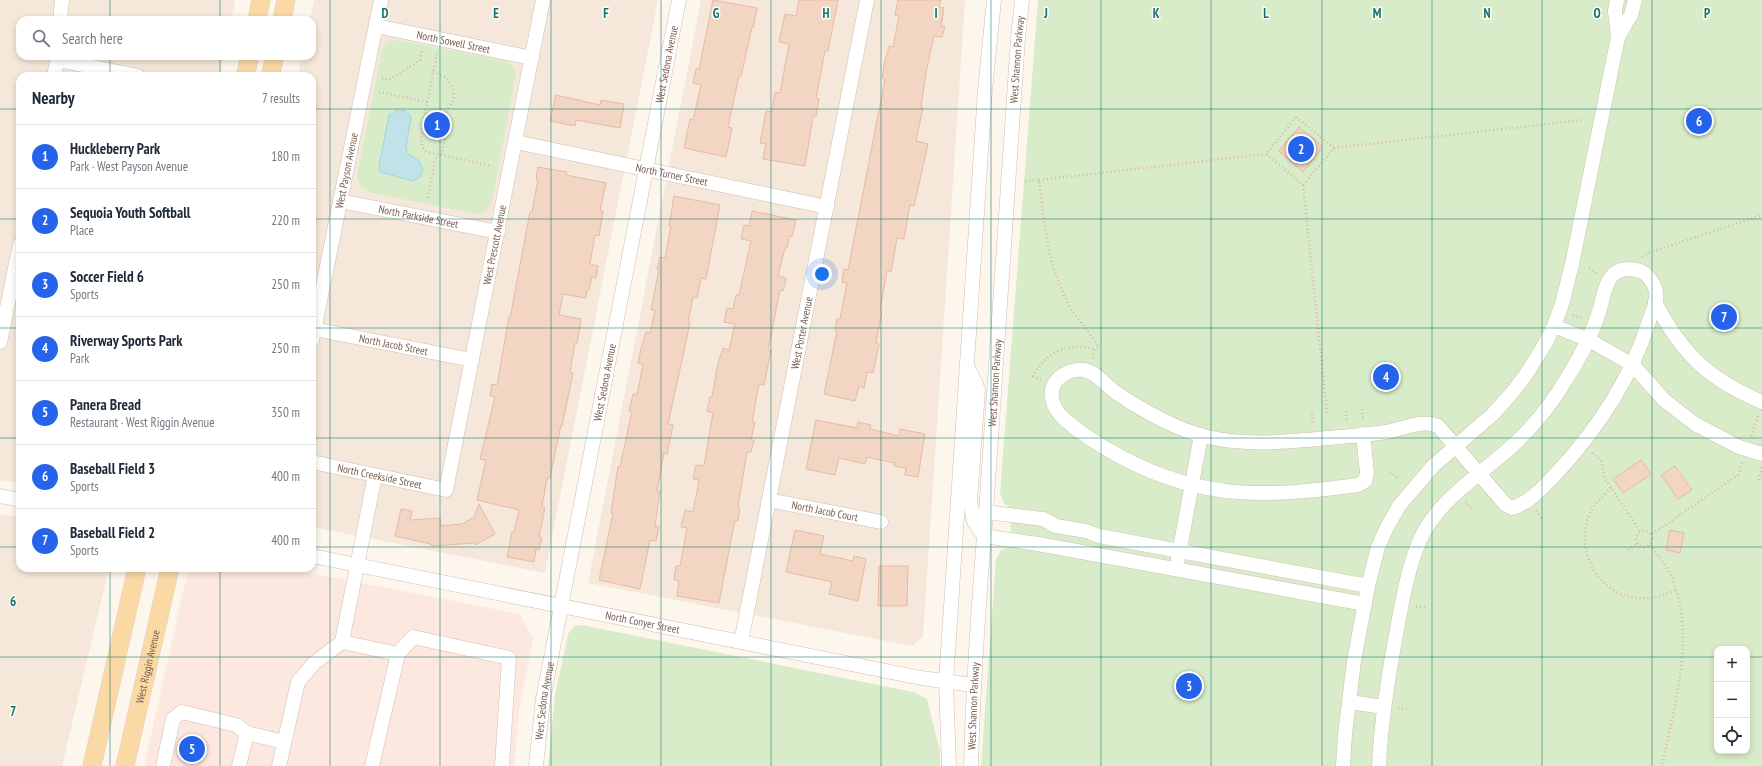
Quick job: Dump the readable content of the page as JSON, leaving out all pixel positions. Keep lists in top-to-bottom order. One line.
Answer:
{"streets":{"main road":["West Riggin Avenue"],"street":["North Sowell Street","West Shannon Parkway","West Sedona Avenue","West Payson Avenue","North Turner Street","North Parkside Street","West Prescott Avenue","West Porter Avenue","North Jacob Street","North Creekside Street","North Jacob Court","North Conyer Street"]},"crossings":[["North Sowell Street","West Payson Avenue"],["North Sowell Street","West Prescott Avenue"],["West Shannon Parkway","North Conyer Street"],["West Sedona Avenue","North Turner Street"],["West Sedona Avenue","North Conyer Street"],["West Payson Avenue","North Parkside Street"],["North Turner Street","West Prescott Avenue"],["North Turner Street","West Porter Avenue"],["North Parkside Street","West Prescott Avenue"],["West Prescott Avenue","North Jacob Street"],["West Prescott Avenue","North Creekside Street"],["West Porter Avenue","North Jacob Court"],["West Porter Avenue","North Conyer Street"]],"page":{"search":"Search here","heading":["Nearby","7 results"],"pins":["6","1","2","7","4","3","5"],"list":[{"mark":"1","name":"Huckleberry Park","note":"Park · West Payson Avenue","value":"180 m"},{"mark":"2","name":"Sequoia Youth Softball","note":"Place","value":"220 m"},{"mark":"3","name":"Soccer Field 6","note":"Sports","value":"250 m"},{"mark":"4","name":"Riverway Sports Park","note":"Park","value":"250 m"},{"mark":"5","name":"Panera Bread","note":"Restaurant · West Riggin Avenue","value":"350 m"},{"mark":"6","name":"Baseball Field 3","note":"Sports","value":"400 m"},{"mark":"7","name":"Baseball Field 2","note":"Sports","value":"400 m"}],"map_buttons":["+","−"]},"grid":{"columns":["D","E","F","G","H","I","J","K","L","M","N","O","P"],"rows":["6","7"]}}
